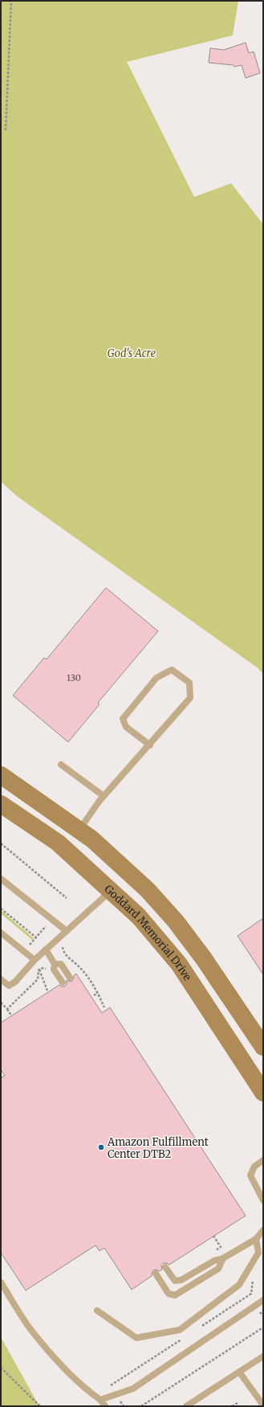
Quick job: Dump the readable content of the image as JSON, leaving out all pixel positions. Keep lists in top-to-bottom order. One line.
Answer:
{"streets":{"main road":["Goddard Memorial Drive"]},"parks":["God's Acre"],"places":["Amazon Fulfillment Center DTB2"],"house_numbers":["130"]}
